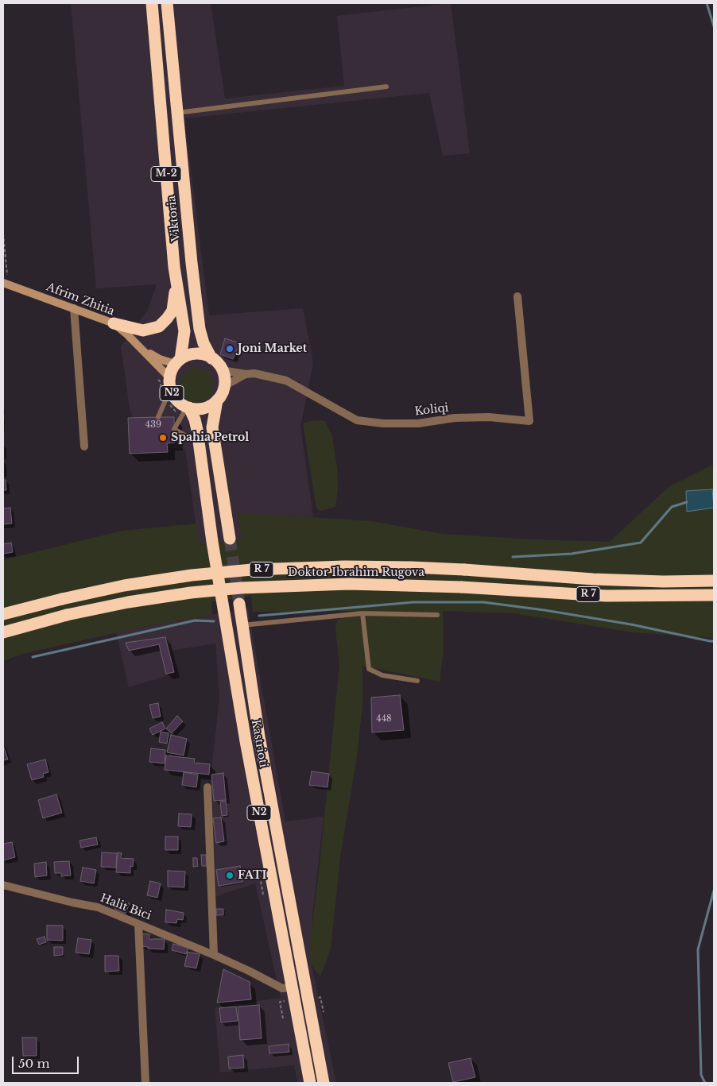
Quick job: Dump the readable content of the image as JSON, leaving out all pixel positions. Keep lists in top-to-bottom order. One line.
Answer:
{"streets":{"highway":["M-2","Viktoria","N2","R 7","Doktor Ibrahim Rugova","Kastrioti"],"street":["Afrim Zhitia","Koliqi","Halit Bici"]},"crossings":[["Viktoria","Afrim Zhitia"],["Viktoria","N2"],["Viktoria","Koliqi"],["Viktoria","Kastrioti"],["Afrim Zhitia","N2"],["Afrim Zhitia","Koliqi"],["Afrim Zhitia","Kastrioti"],["N2","Koliqi"],["N2","Kastrioti"],["Koliqi","Kastrioti"],["Kastrioti","Halit Bici"]],"places":["Joni Market","Spahia Petrol","FATI"],"house_numbers":["439","448"],"scale_bar":"50 m"}
